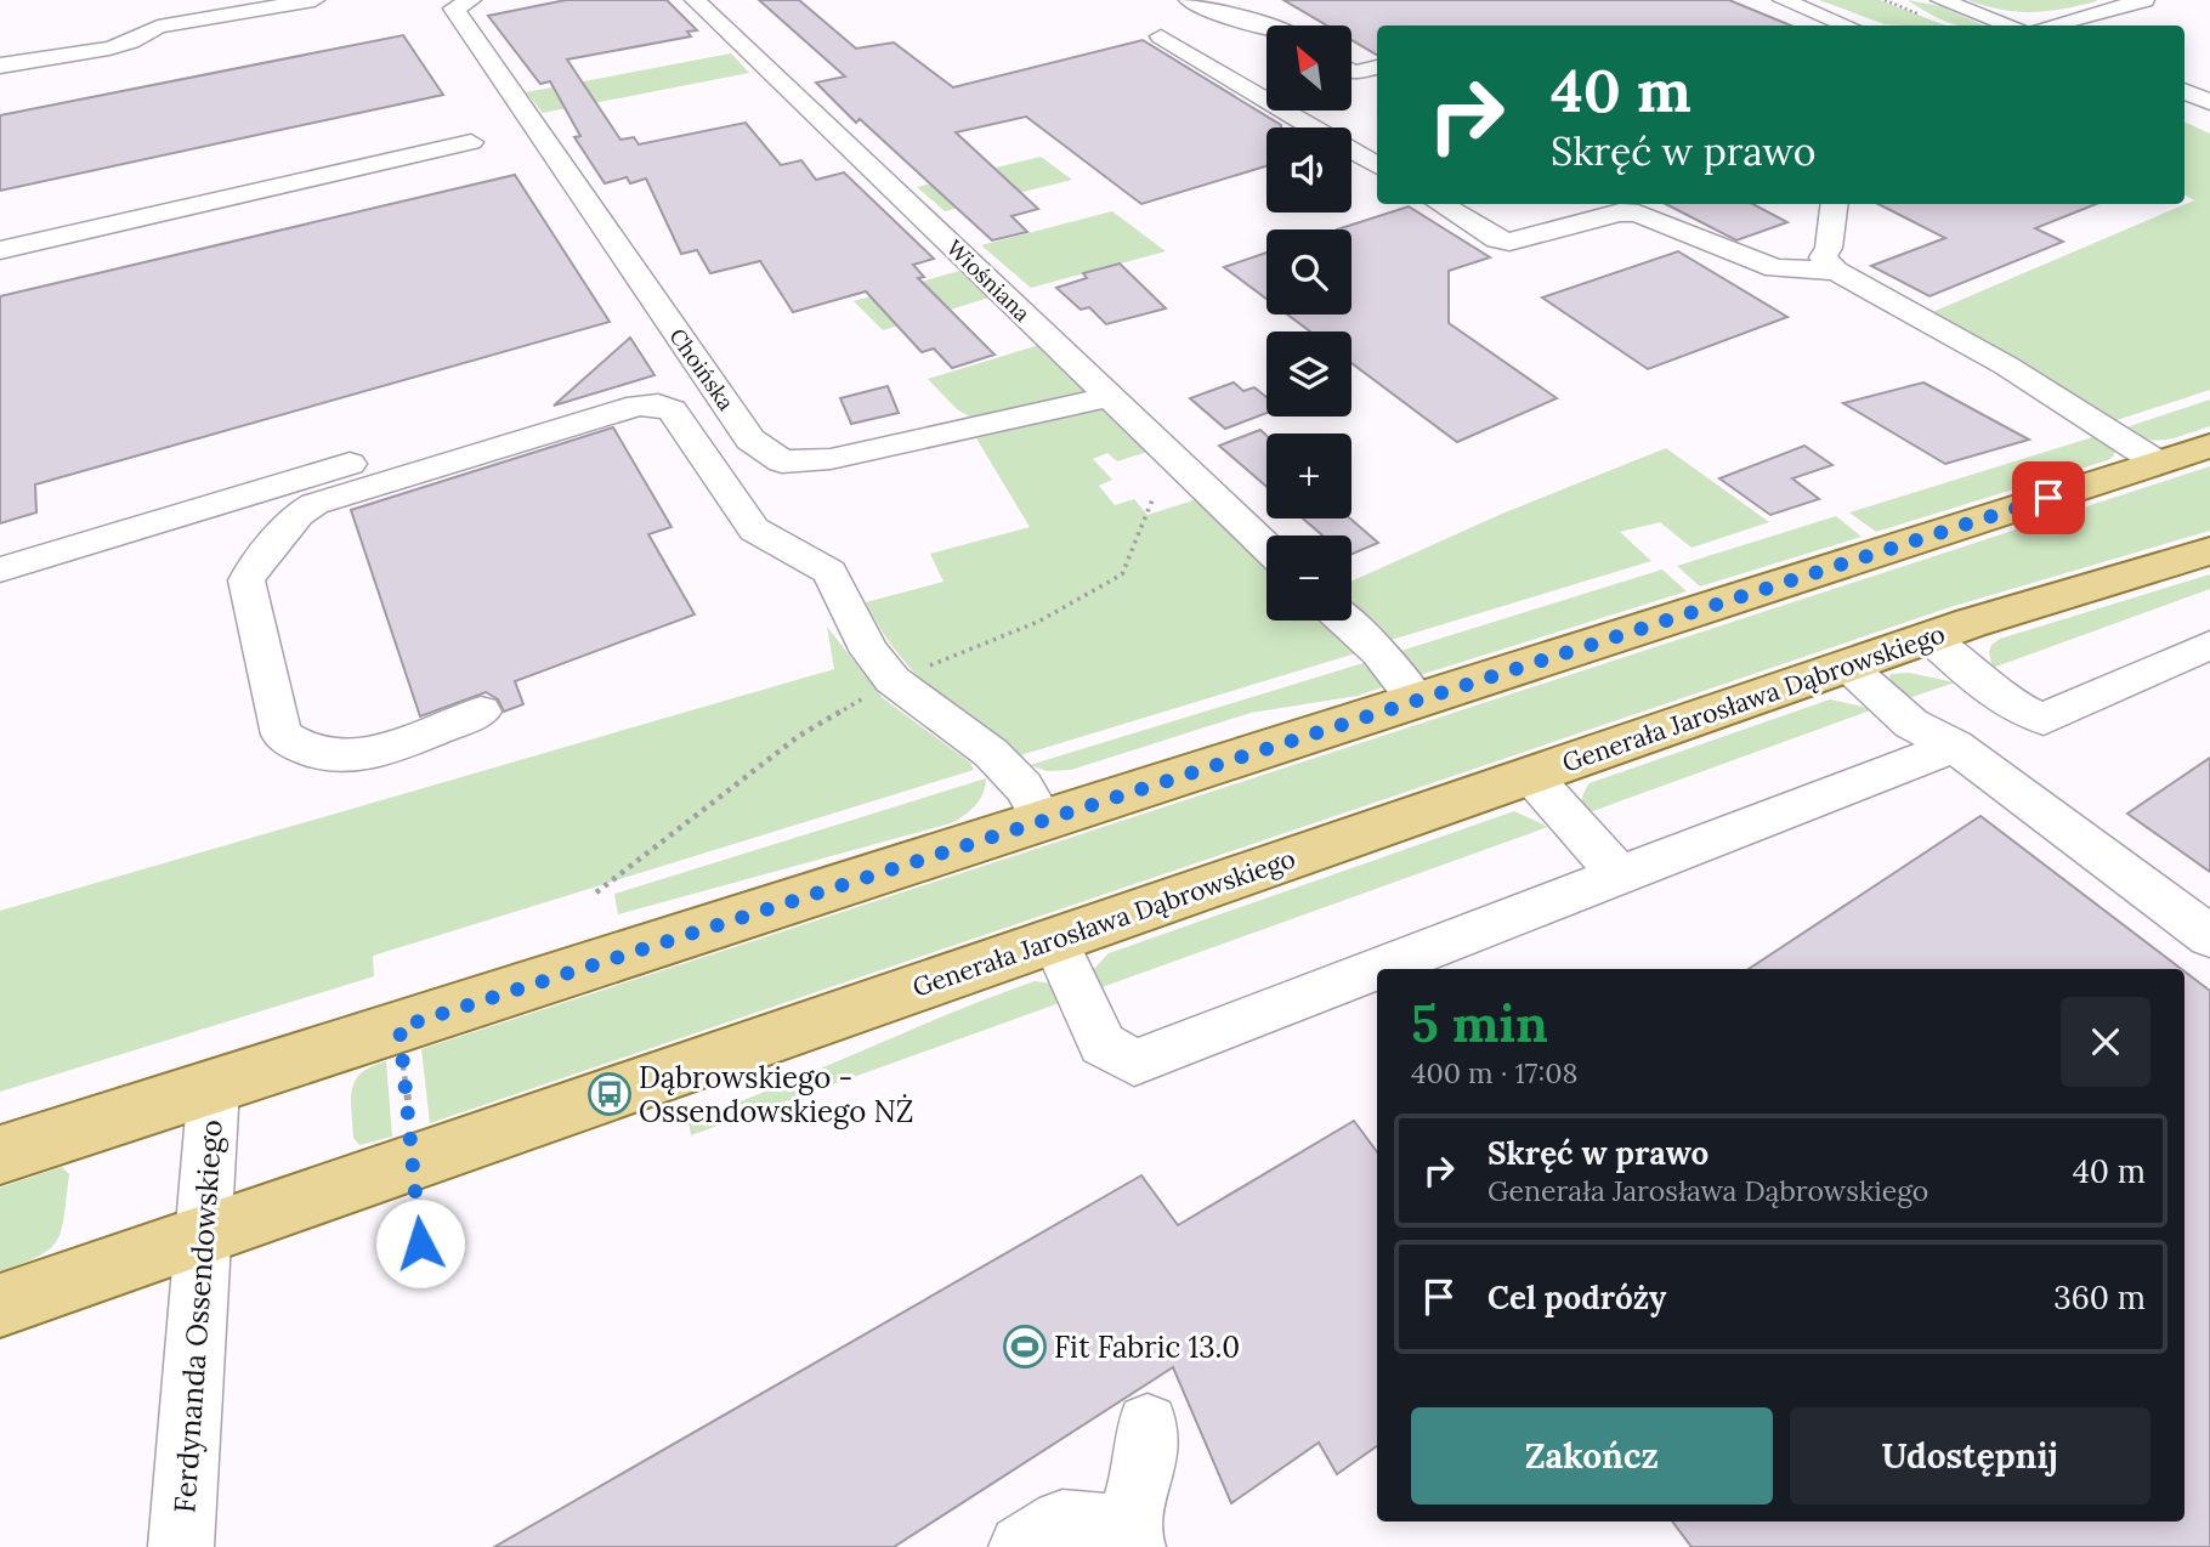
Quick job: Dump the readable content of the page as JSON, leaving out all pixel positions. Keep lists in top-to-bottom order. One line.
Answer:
{"streets":{"main road":["Generała Jarosława Dąbrowskiego"],"street":["Wiośniana","Choińska","Ferdynanda Ossendowskiego"]},"crossings":[["Wiośniana","Choińska"],["Generała Jarosława Dąbrowskiego","Ferdynanda Ossendowskiego"]],"places":{"bus stop":["Dąbrowskiego - Ossendowskiego NŻ"],"sports":["Fit Fabric 13.0"]},"north":"top left","page":{"map_buttons":["+","−"],"turn":["40 m","Skręć w prawo"],"heading":["5 min","400 m · 17:08"],"list":[{"name":"Skręć w prawo","note":"Generała Jarosława Dąbrowskiego","value":"40 m"},{"name":"Cel podróży","value":"360 m"}],"buttons":["Zakończ","Udostępnij"]}}
